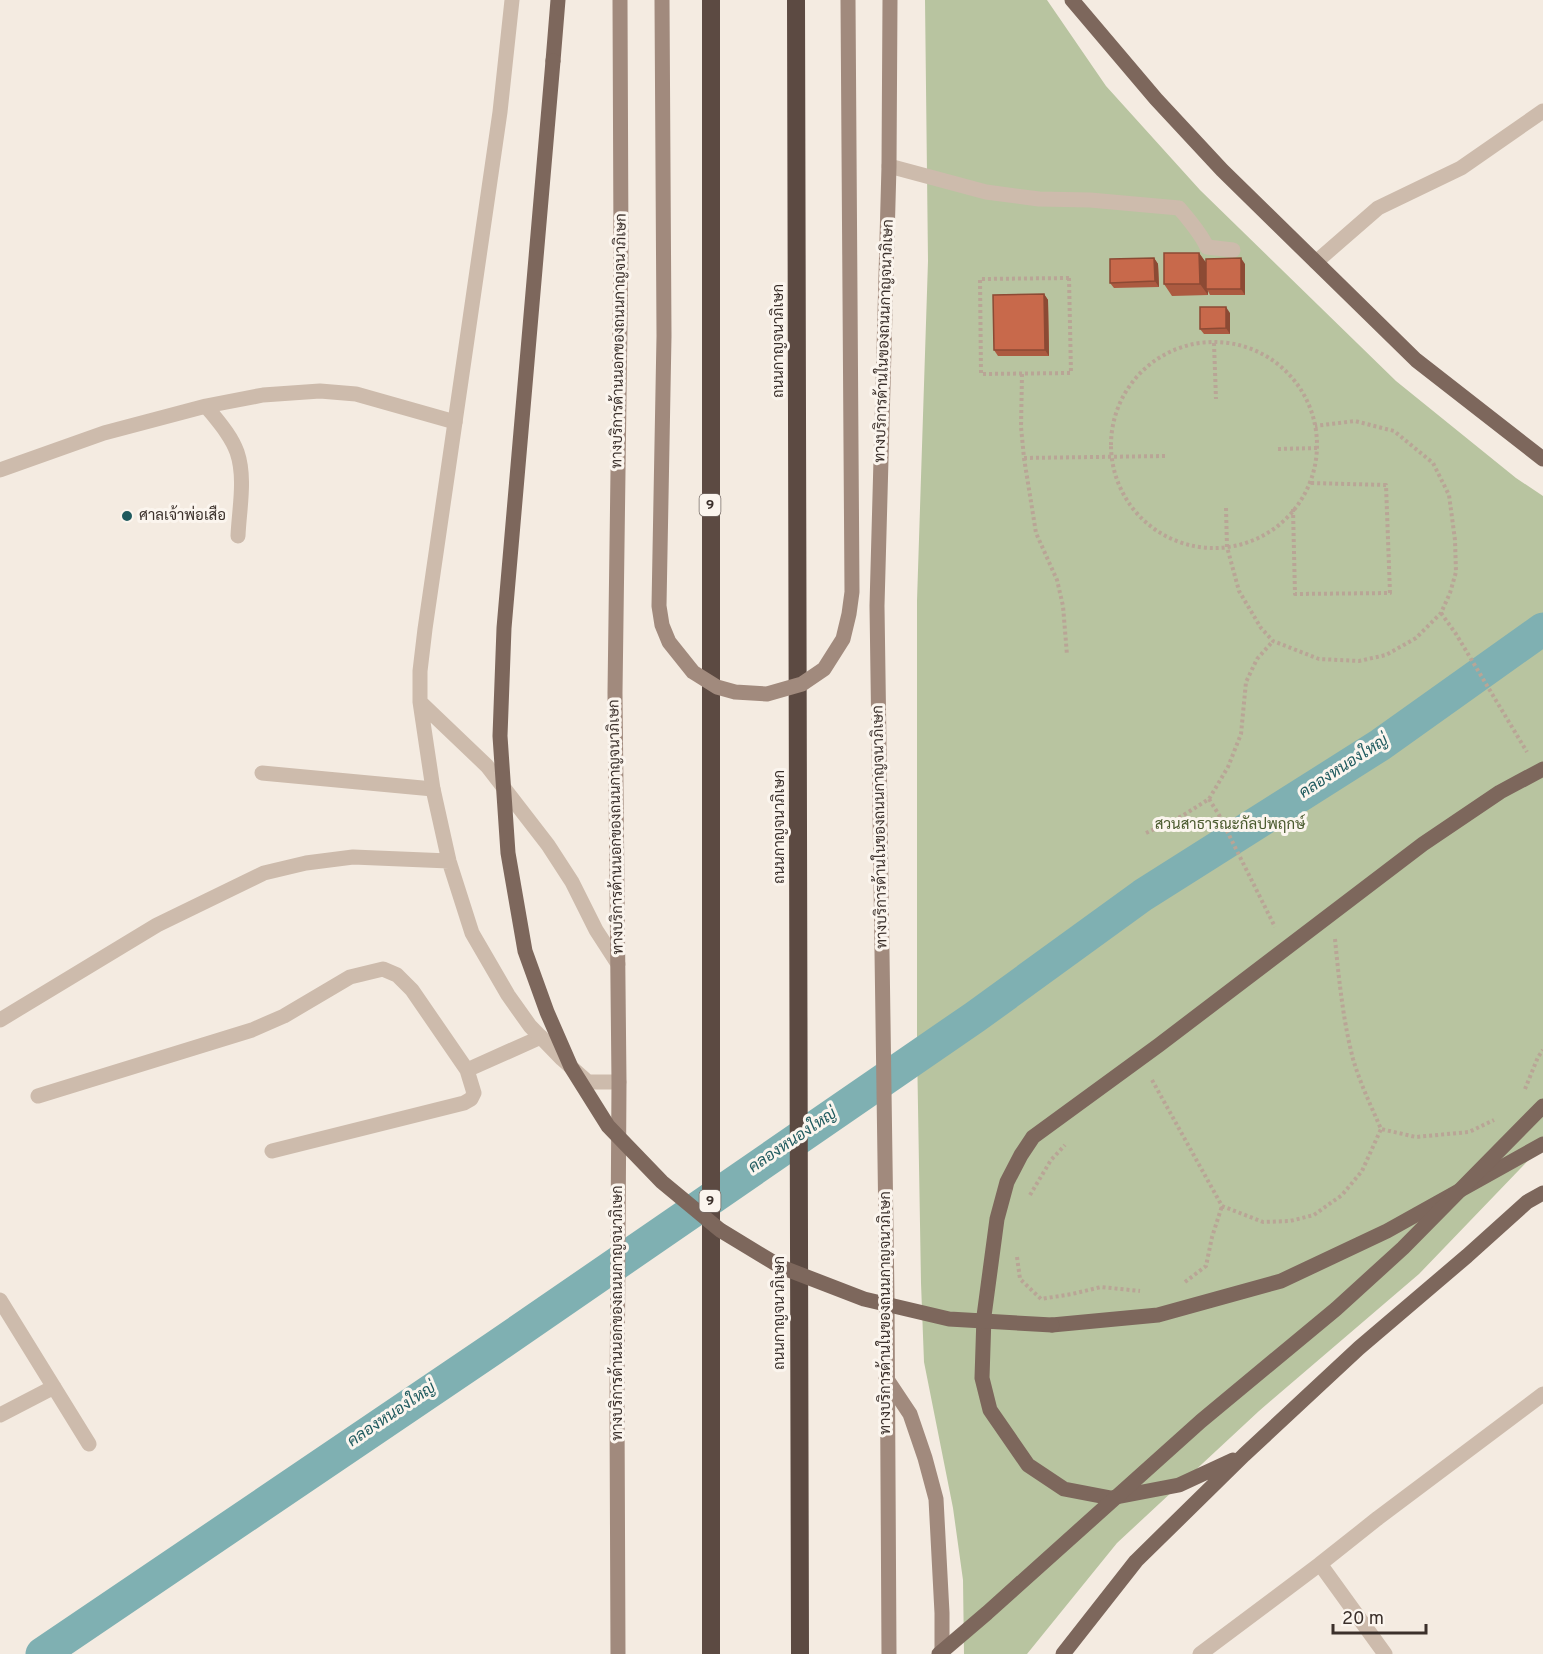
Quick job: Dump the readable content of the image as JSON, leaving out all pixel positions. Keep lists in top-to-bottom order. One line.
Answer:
{"streets":{"highway":["ถนนกาญจนาภิเษก","9"],"main road":["ทางบริการด้านนอกของถนนกาญจนาภิเษก","ทางบริการด้านในของถนนกาญจนาภิเษก"]},"water":["คลองหนองใหญ่"],"parks":["สวนสาธารณะกัลปพฤกษ์"],"places":["ศาลเจ้าพ่อเสือ"],"scale_bar":"20 m"}
